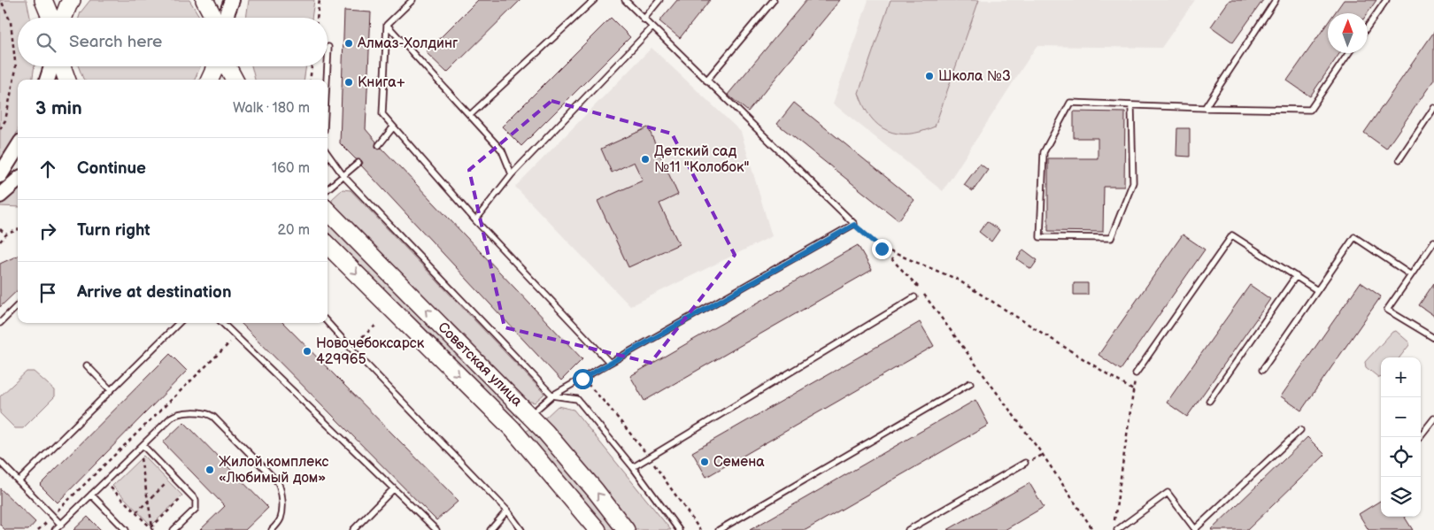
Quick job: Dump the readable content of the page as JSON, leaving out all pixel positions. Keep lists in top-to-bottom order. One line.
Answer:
{"streets":{"main road":["Советская улица"]},"places":["Алмаз-Холдинг","Школа №3","Книга+","Детский сад №11 \"Колобок\"","Новочебоксарск 429965","Семена","Жилой комплекс «Любимый дом»"],"north":"top","page":{"search":"Search here","heading":["3 min","Walk · 180 m"],"list":[["Continue","160 m"],["Turn right","20 m"],"Arrive at destination"],"map_buttons":["+","−"]}}
